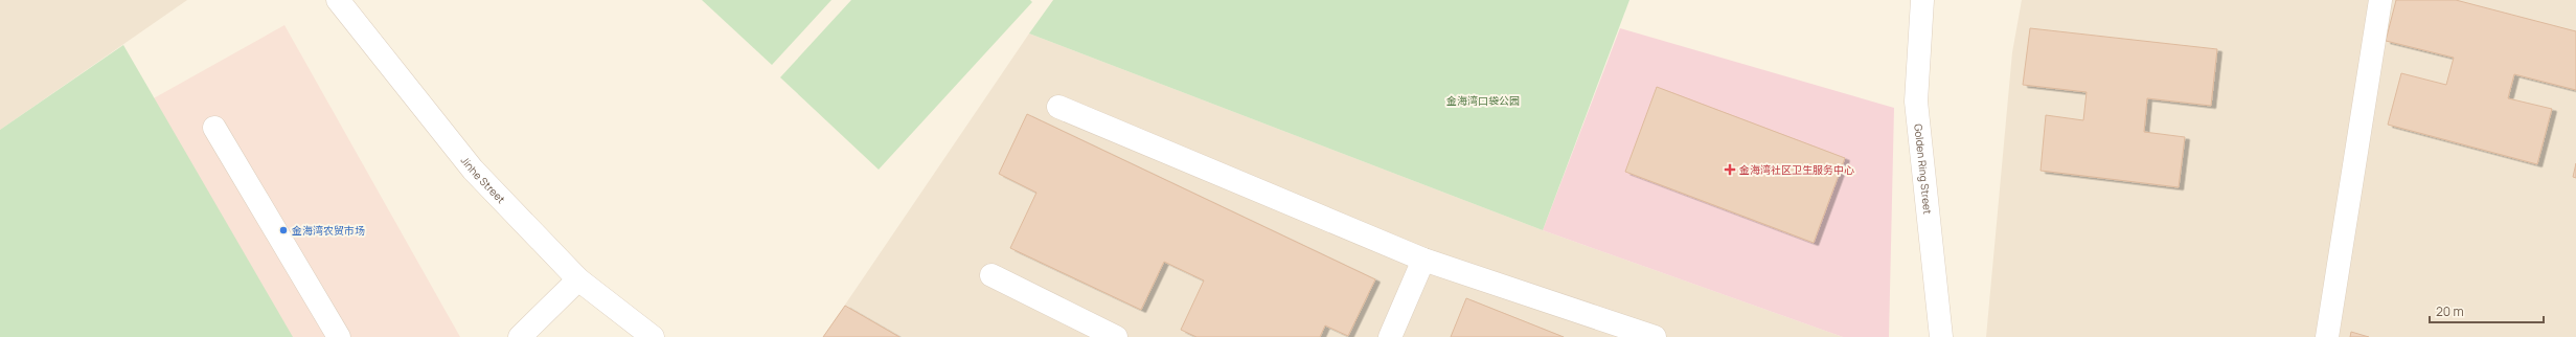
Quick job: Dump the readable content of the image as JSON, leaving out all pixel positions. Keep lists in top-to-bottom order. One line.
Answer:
{"streets":{"street":["Golden Ring Street","Jinhe Street"]},"parks":["金海湾口袋公园"],"places":{"health":["金海湾社区卫生服务中心"],"other":["金海湾农贸市场"]},"scale_bar":"20 m"}
